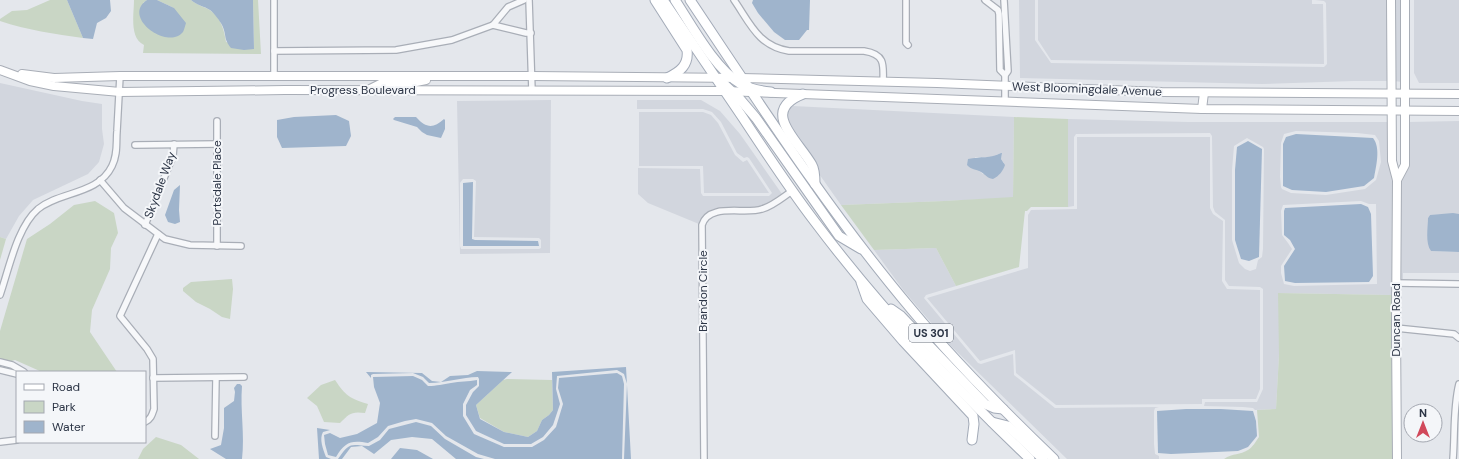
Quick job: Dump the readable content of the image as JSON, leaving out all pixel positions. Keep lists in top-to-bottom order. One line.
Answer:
{"streets":{"main road":["West Bloomingdale Avenue","Progress Boulevard","Duncan Road","US 301"],"street":["Portsdale Place","Skydale Way","Brandon Circle"]},"crossings":[["West Bloomingdale Avenue","Progress Boulevard"],["West Bloomingdale Avenue","Duncan Road"],["West Bloomingdale Avenue","US 301"],["Progress Boulevard","US 301"],["Brandon Circle","US 301"]],"legend":["Road","Park","Water"],"north":"top"}
